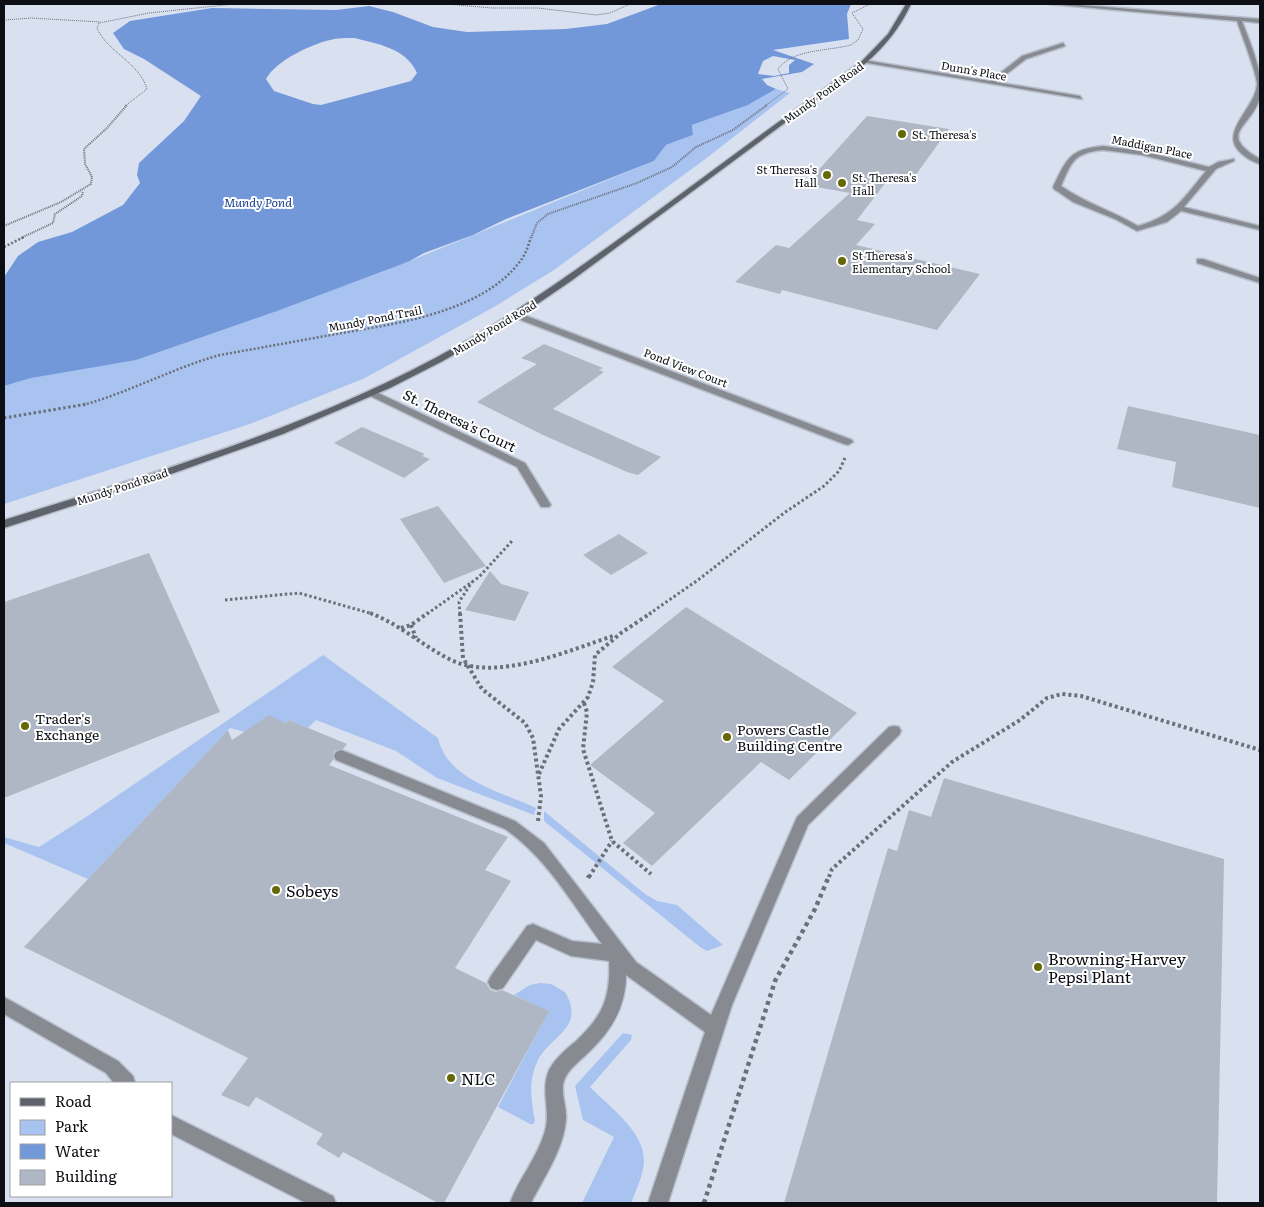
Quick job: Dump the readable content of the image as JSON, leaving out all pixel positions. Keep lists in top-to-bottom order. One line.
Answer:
{"streets":{"street":["Dunn's Place","Mundy Pond Road","Maddigan Place","Pond View Court","St. Theresa's Court"],"path":["Mundy Pond Trail"]},"crossings":[["Dunn's Place","Mundy Pond Road"],["Mundy Pond Road","Pond View Court"],["Mundy Pond Road","St. Theresa's Court"]],"water":["Mundy Pond"],"places":["St. Theresa's","St Theresa's Hall","St. Theresa's Hall","St Theresa's Elementary School","Trader's Exchange","Powers Castle Building Centre","Sobeys","Browning-Harvey Pepsi Plant","NLC"],"legend":["Road","Park","Water","Building"]}
